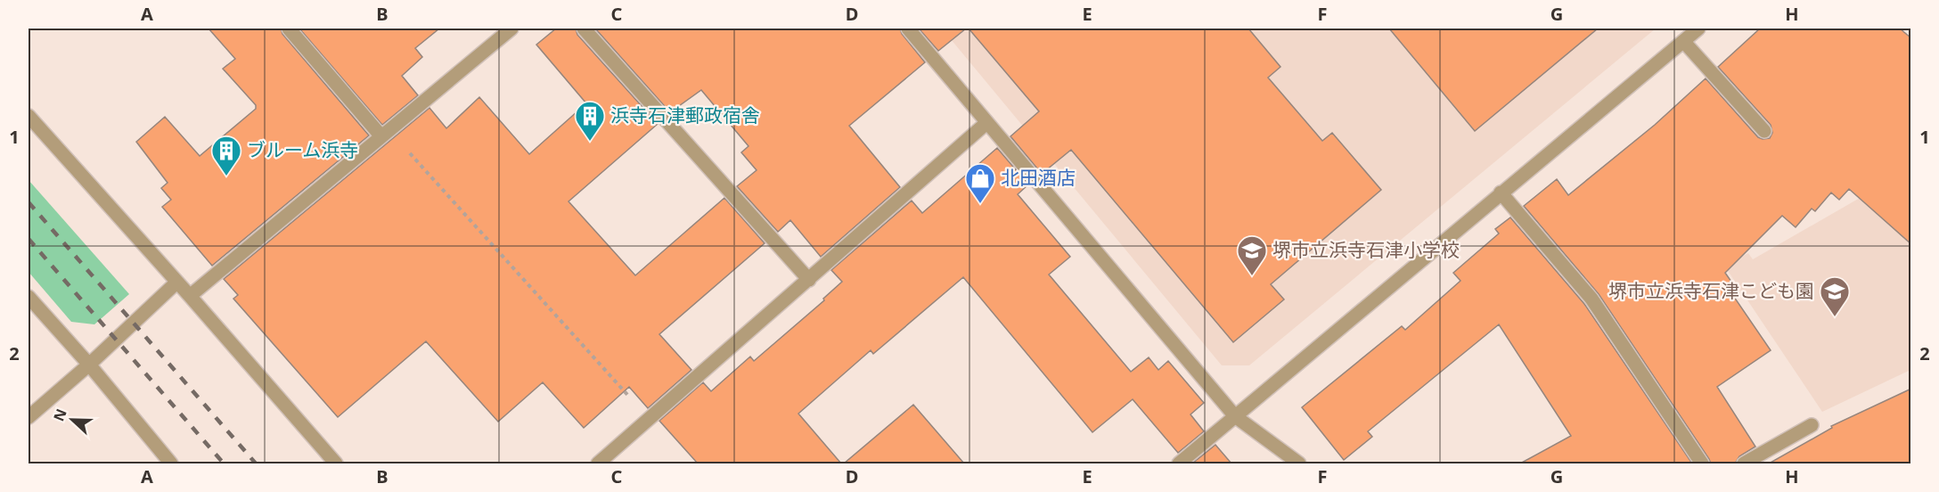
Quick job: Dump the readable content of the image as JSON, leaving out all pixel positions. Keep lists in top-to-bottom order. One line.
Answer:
{"places":{"building":["浜寺石津郵政宿舎","ブルーム浜寺"],"shop":["北田酒店"],"school or university":["堺市立浜寺石津小学校","堺市立浜寺石津こども園"]},"north":"left","grid":{"columns":["A","B","C","D","E","F","G","H"],"rows":["1","2"]}}
